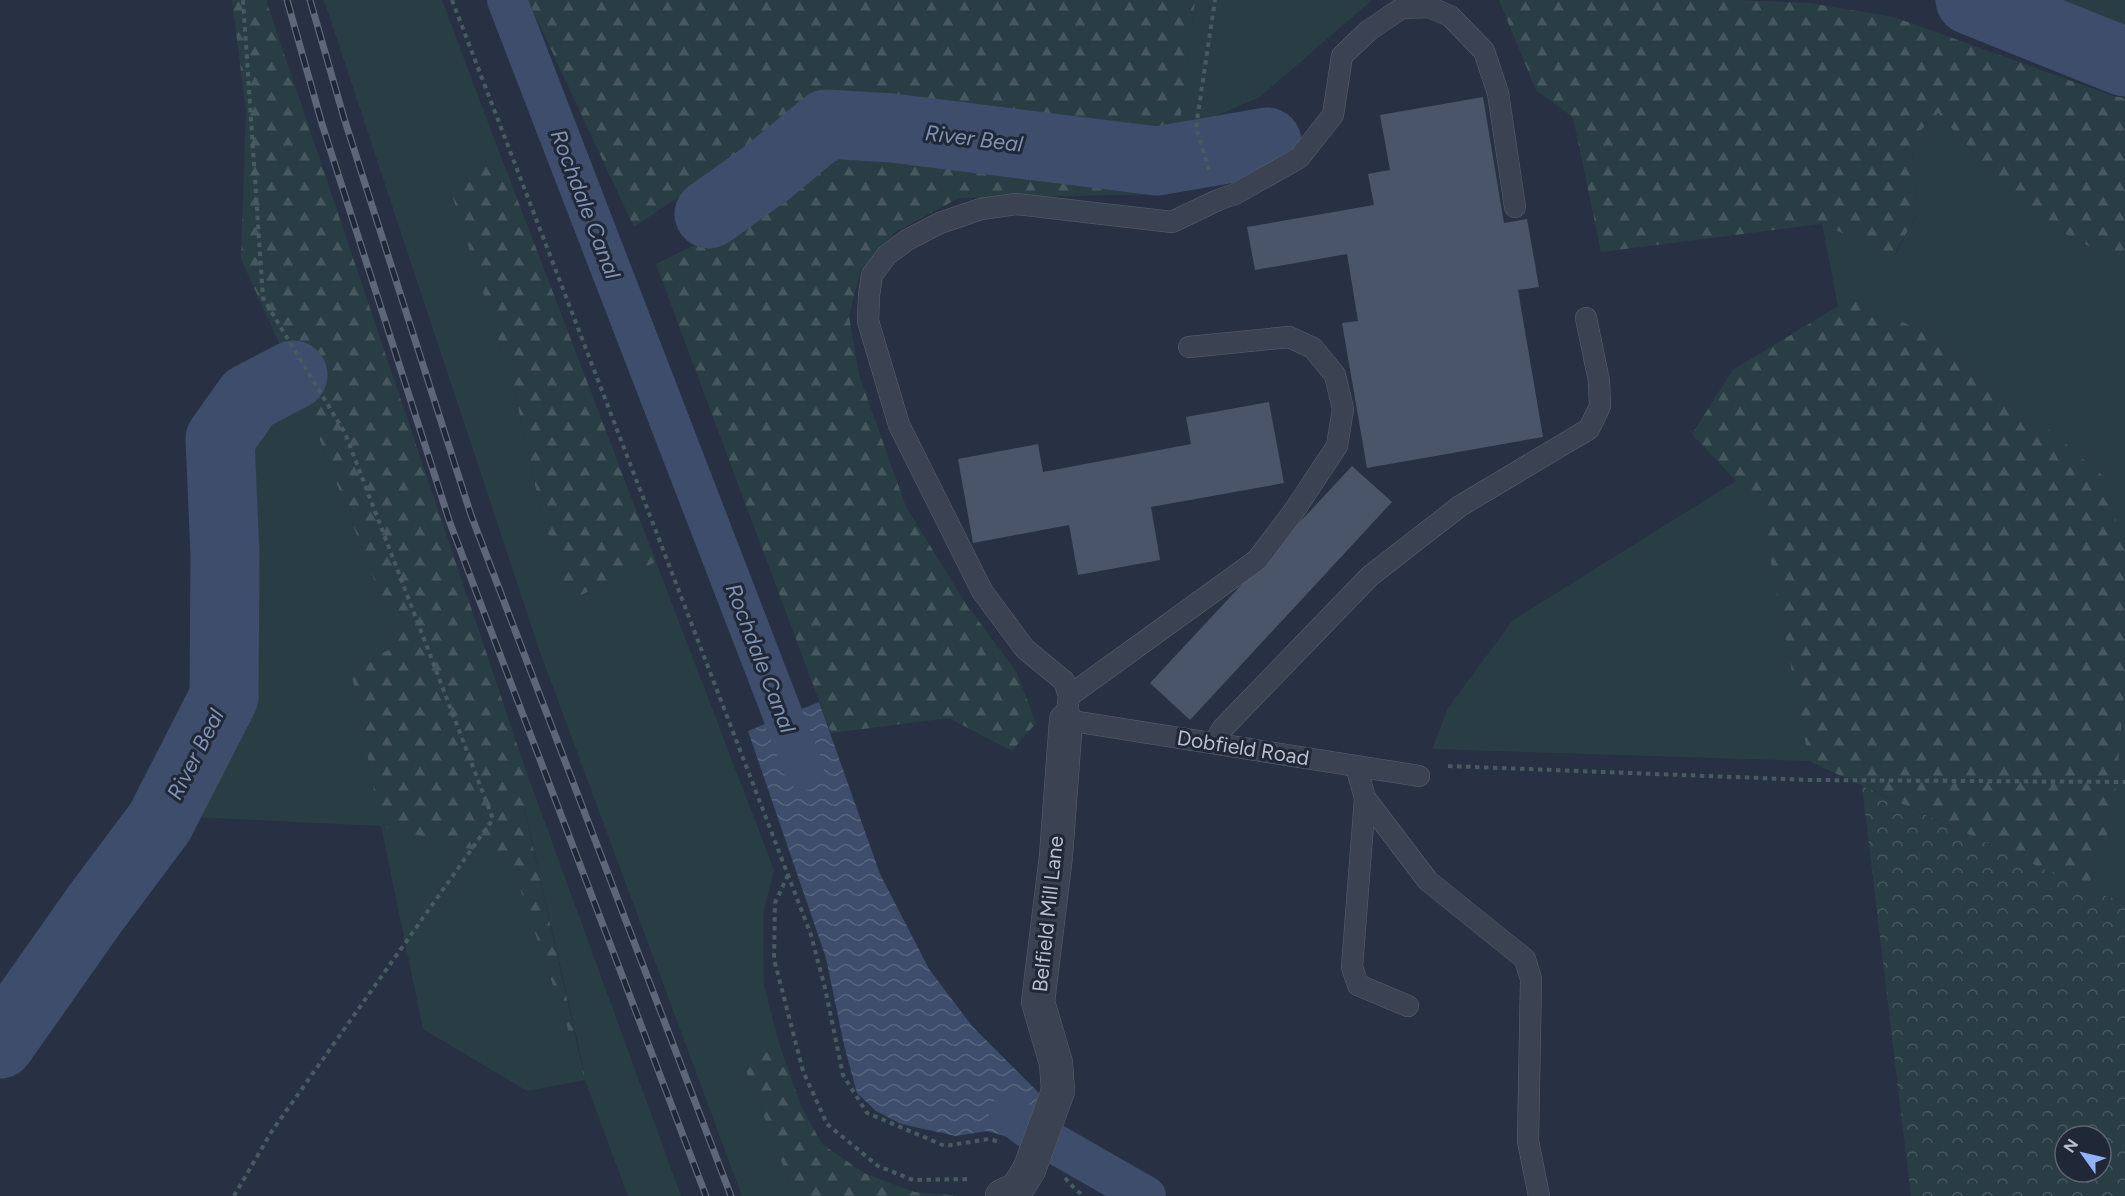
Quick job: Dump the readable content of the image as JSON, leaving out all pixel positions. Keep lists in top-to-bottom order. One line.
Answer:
{"streets":{"street":["Belfield Mill Lane"],"lane":["Dobfield Road"]},"crossings":[["Dobfield Road","Belfield Mill Lane"]],"water":["River Beal","Rochdale Canal"],"north":"top left"}
